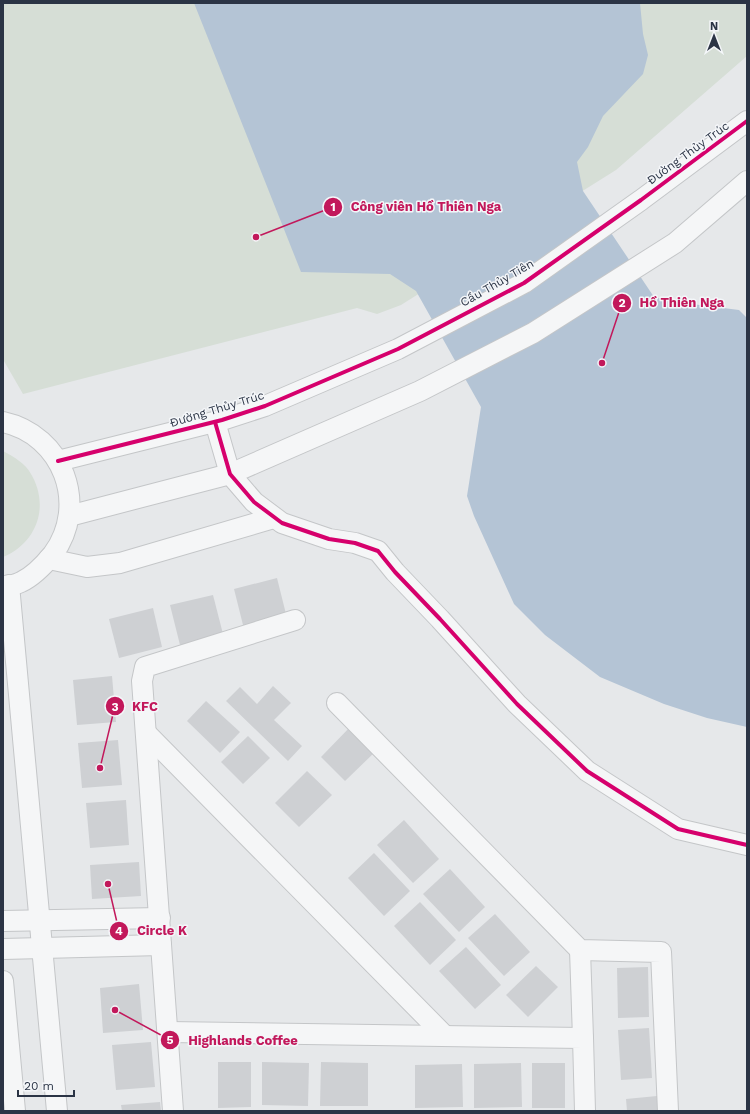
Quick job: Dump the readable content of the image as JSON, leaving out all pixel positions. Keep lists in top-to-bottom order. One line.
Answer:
{"streets":{"street":["Đường Thủy Trúc","Cầu Thủy Tiên"]},"crossings":[["Đường Thủy Trúc","Cầu Thủy Tiên"]],"places":["Công viên Hồ Thiên Nga","Hồ Thiên Nga","KFC","Circle K","Highlands Coffee"],"scale_bar":"20 m","north":"top"}
